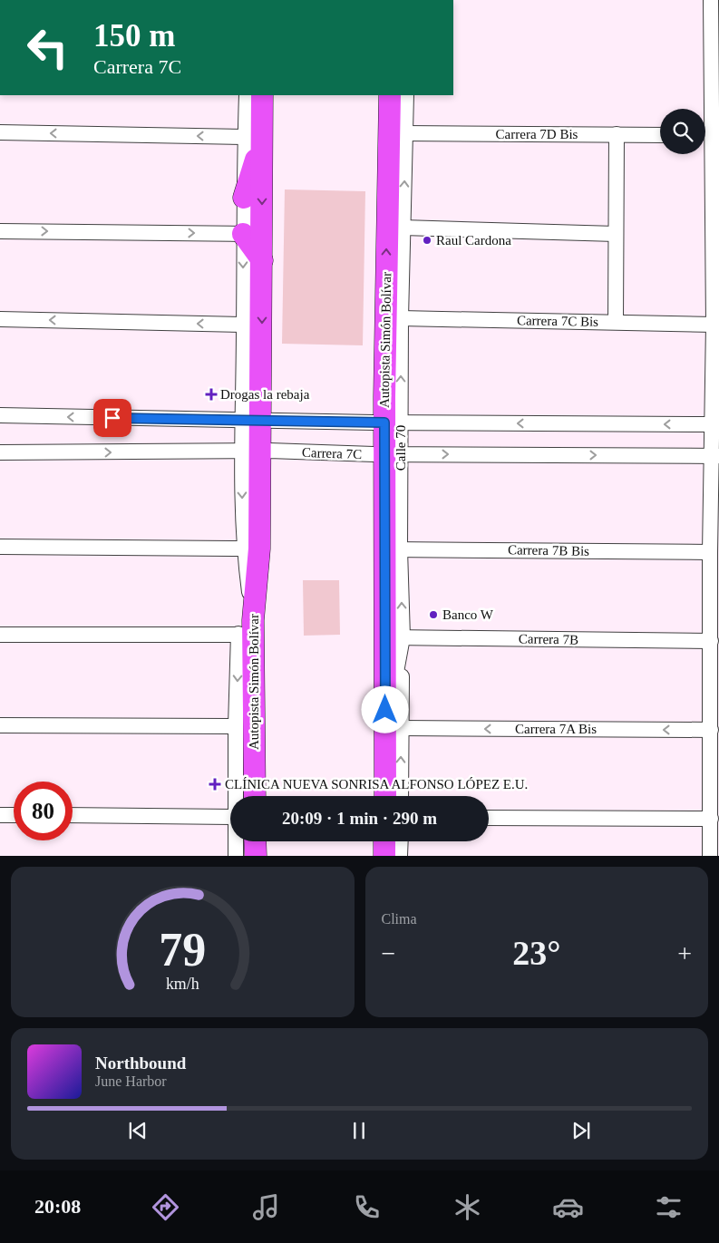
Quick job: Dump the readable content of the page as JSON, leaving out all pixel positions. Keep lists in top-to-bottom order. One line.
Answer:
{"streets":{"highway":["Autopista Simón Bolívar"],"street":["Carrera 7D Bis","Carrera 7C Bis","Calle 70","Carrera 7C","Carrera 7B Bis","Carrera 7B","Carrera 7A Bis"]},"crossings":[["Carrera 7D Bis","Calle 70"],["Carrera 7C Bis","Calle 70"],["Autopista Simón Bolívar","Calle 70"],["Autopista Simón Bolívar","Carrera 7C"],["Autopista Simón Bolívar","Carrera 7B Bis"],["Autopista Simón Bolívar","Carrera 7B"],["Autopista Simón Bolívar","Carrera 7A Bis"]],"one_way":["Calle 70"],"places":{"other":["Raul Cardona","Banco W"],"health":["Drogas la rebaja","CLÍNICA NUEVA SONRISA ALFONSO LÓPEZ E.U."]},"page":{"turn":["150 m","Carrera 7C"],"limit":"80","trip":"20:09 · 1 min · 290 m","tile":"Clima","heat":["−","23°","+"],"song":["Northbound","June Harbor"],"tabs":"20:08","gauge":["79","km/h"]}}
